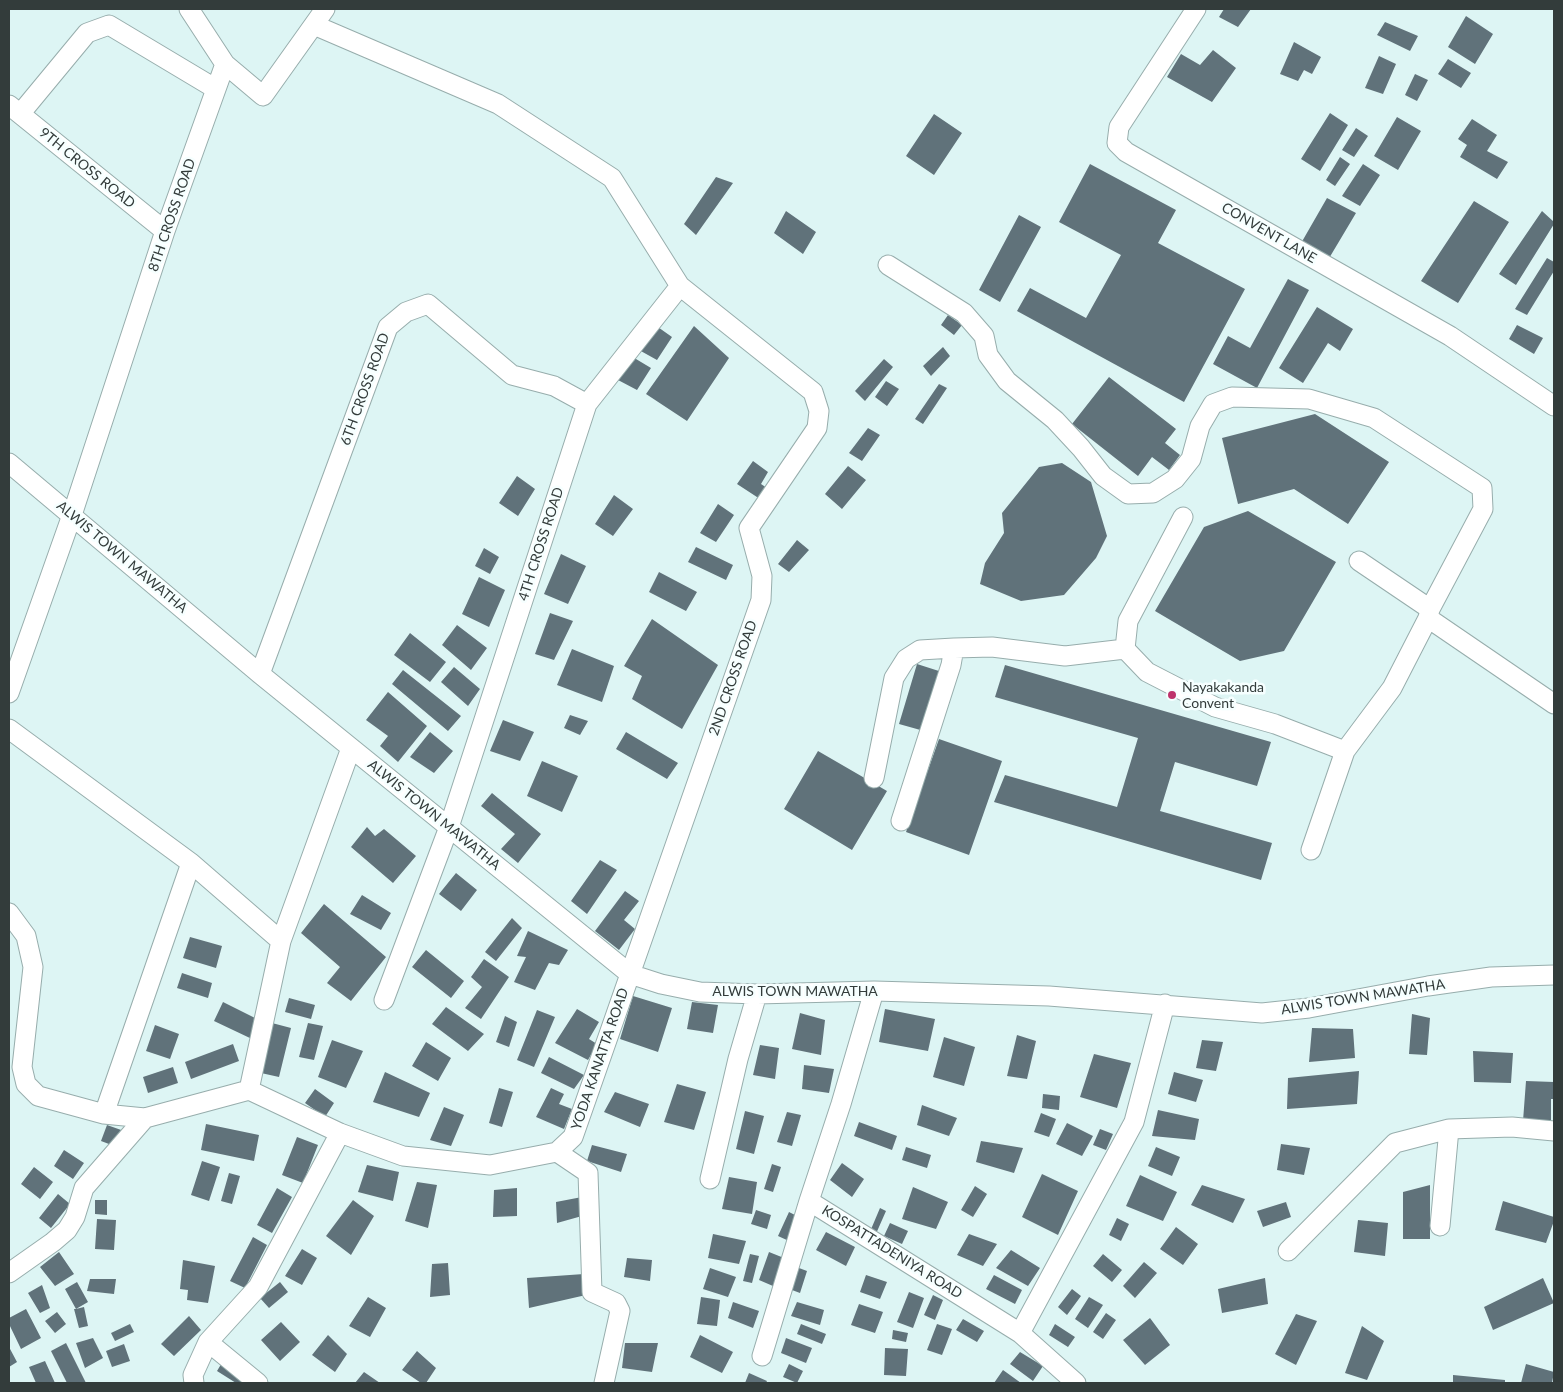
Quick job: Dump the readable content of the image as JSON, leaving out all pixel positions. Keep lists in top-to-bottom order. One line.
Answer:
{"streets":{"street":["9TH CROSS ROAD","8TH CROSS ROAD","CONVENT LANE","6TH CROSS ROAD","4TH CROSS ROAD","ALWIS TOWN MAWATHA","2ND CROSS ROAD","YODA KANATTA ROAD","KOSPATTADENIYA ROAD"]},"crossings":[["9TH CROSS ROAD","8TH CROSS ROAD"],["8TH CROSS ROAD","ALWIS TOWN MAWATHA"],["6TH CROSS ROAD","4TH CROSS ROAD"],["6TH CROSS ROAD","ALWIS TOWN MAWATHA"],["4TH CROSS ROAD","ALWIS TOWN MAWATHA"],["4TH CROSS ROAD","2ND CROSS ROAD"],["ALWIS TOWN MAWATHA","2ND CROSS ROAD"],["ALWIS TOWN MAWATHA","YODA KANATTA ROAD"],["ALWIS TOWN MAWATHA","KOSPATTADENIYA ROAD"],["2ND CROSS ROAD","YODA KANATTA ROAD"]],"places":["Nayakakanda Convent"]}
